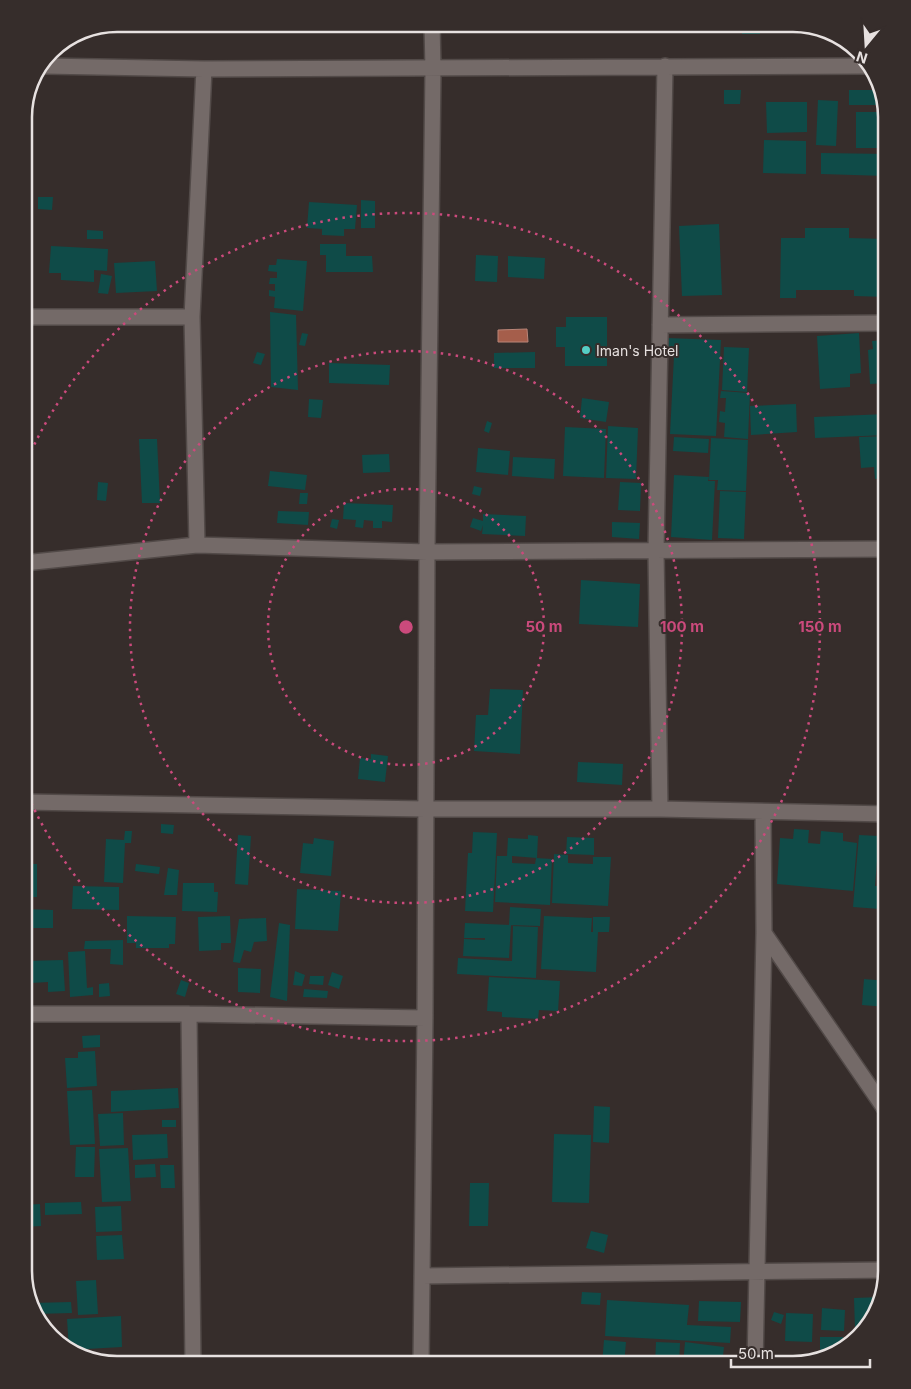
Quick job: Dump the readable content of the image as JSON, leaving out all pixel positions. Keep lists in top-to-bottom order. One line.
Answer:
{"places":["Iman's Hotel"],"scale_bar":"50 m","north":"bottom","rings":["50 m","100 m","150 m"]}
